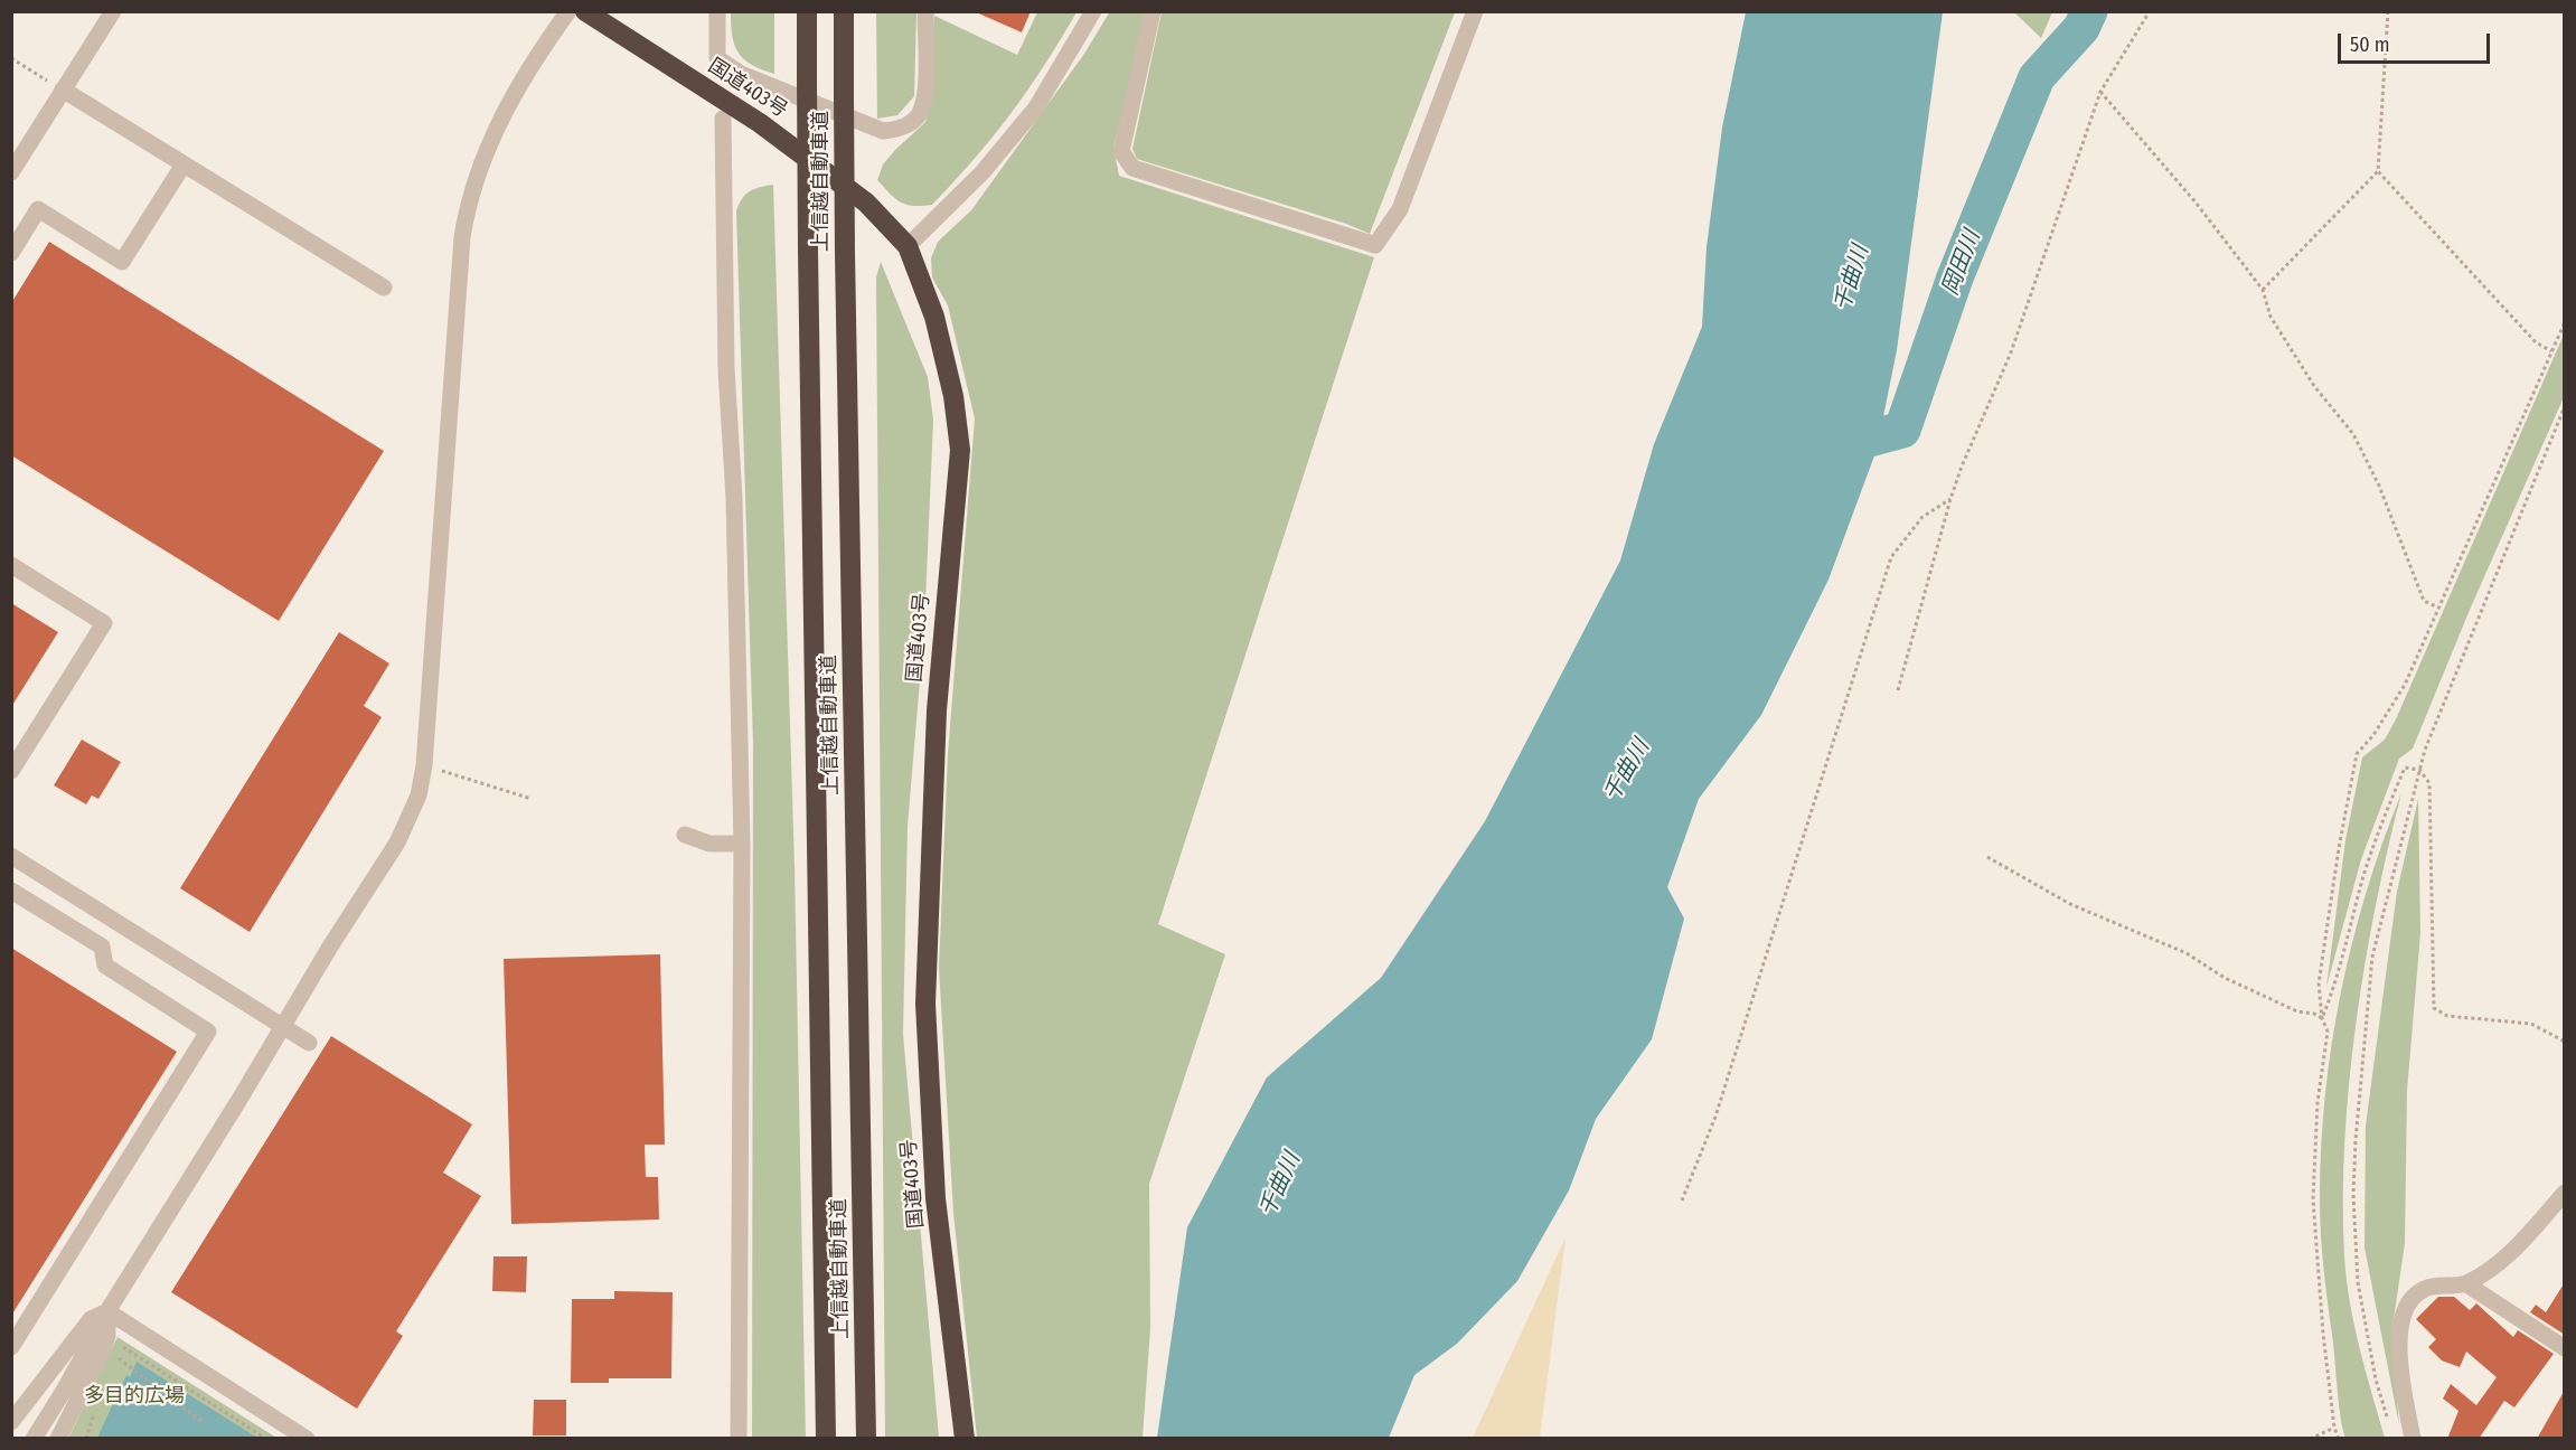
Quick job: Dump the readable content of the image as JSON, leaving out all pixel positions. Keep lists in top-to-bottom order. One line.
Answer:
{"streets":{"highway":["国道403号","上信越自動車道"]},"water":["岡田川","千曲川"],"parks":["多目的広場"],"scale_bar":"50 m"}
